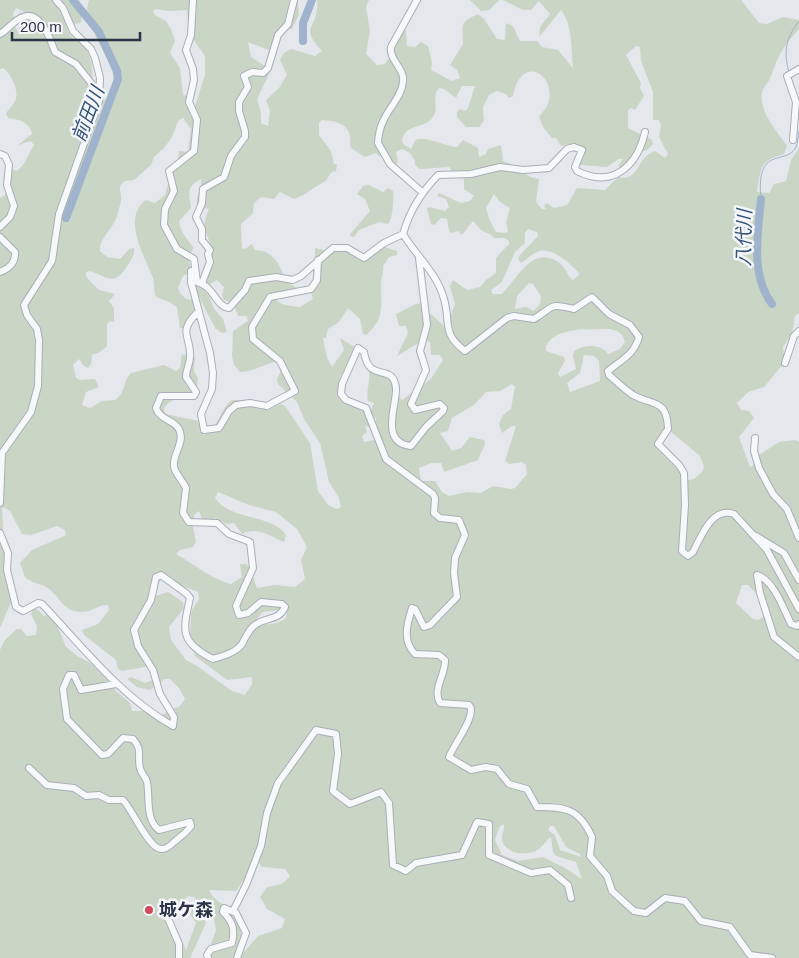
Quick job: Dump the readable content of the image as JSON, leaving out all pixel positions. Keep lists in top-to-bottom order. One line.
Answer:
{"water":["前田川","八代川"],"places":["城ケ森"],"scale_bar":"200 m"}
